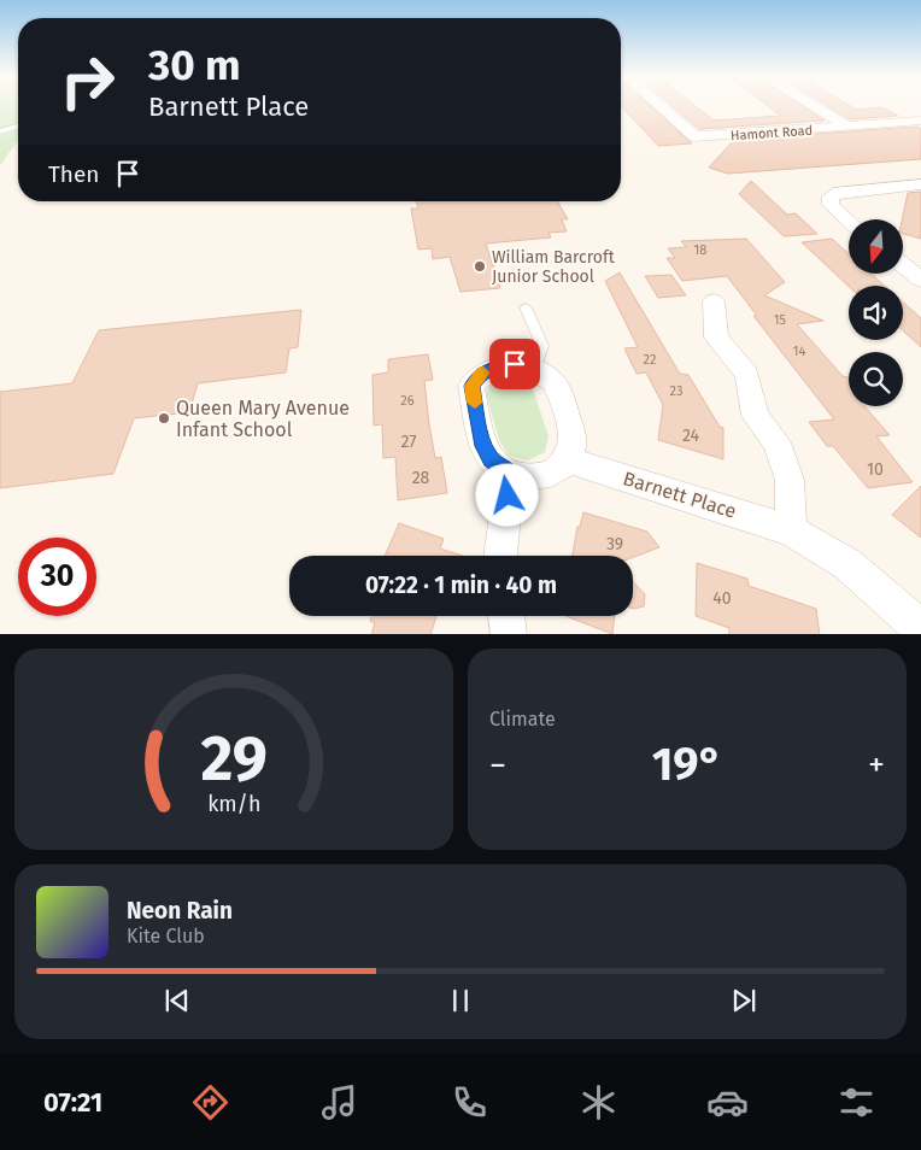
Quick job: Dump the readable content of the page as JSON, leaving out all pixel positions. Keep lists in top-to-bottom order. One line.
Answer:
{"streets":{"street":["Hamont Road","Barnett Place"]},"places":["William Barcroft Junior School","Queen Mary Avenue Infant School"],"house_numbers":["18","15","14","22","23","26","24","27","10","28","39","40"],"north":"bottom","page":{"turn":["30 m","Barnett Place"],"then":"Then","limit":"30","trip":"07:22 · 1 min · 40 m","tile":"Climate","heat":["−","19°","+"],"song":["Neon Rain","Kite Club"],"tabs":"07:21","gauge":["29","km/h"]}}
